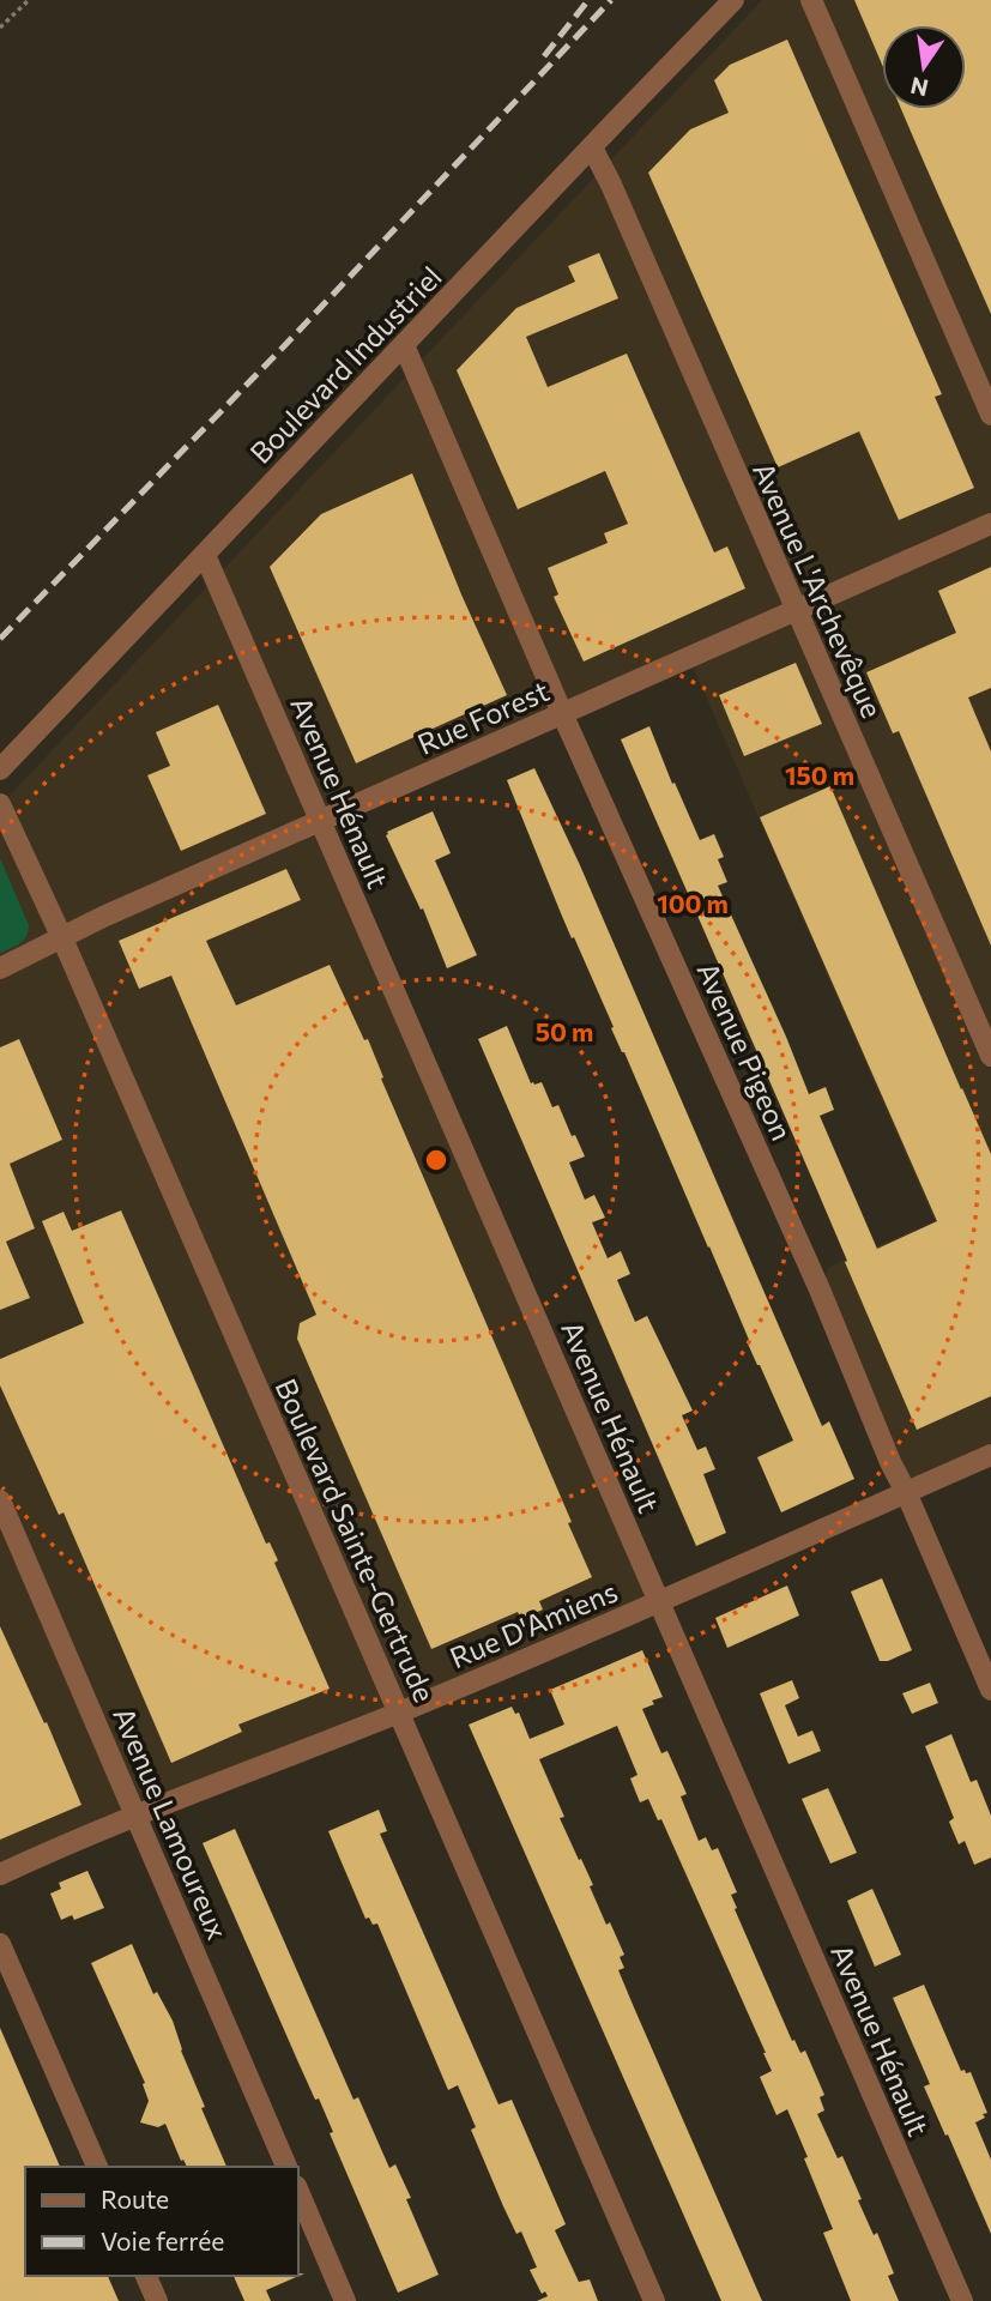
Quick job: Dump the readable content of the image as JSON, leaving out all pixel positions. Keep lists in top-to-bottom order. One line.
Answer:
{"streets":{"street":["Boulevard Industriel","Avenue L'Archevêque","Rue Forest","Avenue Hénault","Avenue Pigeon","Boulevard Sainte-Gertrude","Rue D'Amiens","Avenue Lamoureux"]},"crossings":[["Boulevard Industriel","Avenue L'Archevêque"],["Boulevard Industriel","Avenue Hénault"],["Boulevard Industriel","Avenue Pigeon"],["Avenue L'Archevêque","Rue Forest"],["Rue Forest","Avenue Hénault"],["Rue Forest","Avenue Pigeon"],["Rue Forest","Boulevard Sainte-Gertrude"],["Avenue Hénault","Rue D'Amiens"],["Avenue Pigeon","Rue D'Amiens"],["Boulevard Sainte-Gertrude","Rue D'Amiens"],["Rue D'Amiens","Avenue Lamoureux"]],"legend":["Route","Voie ferrée"],"north":"bottom","rings":["150 m","100 m","50 m"]}
